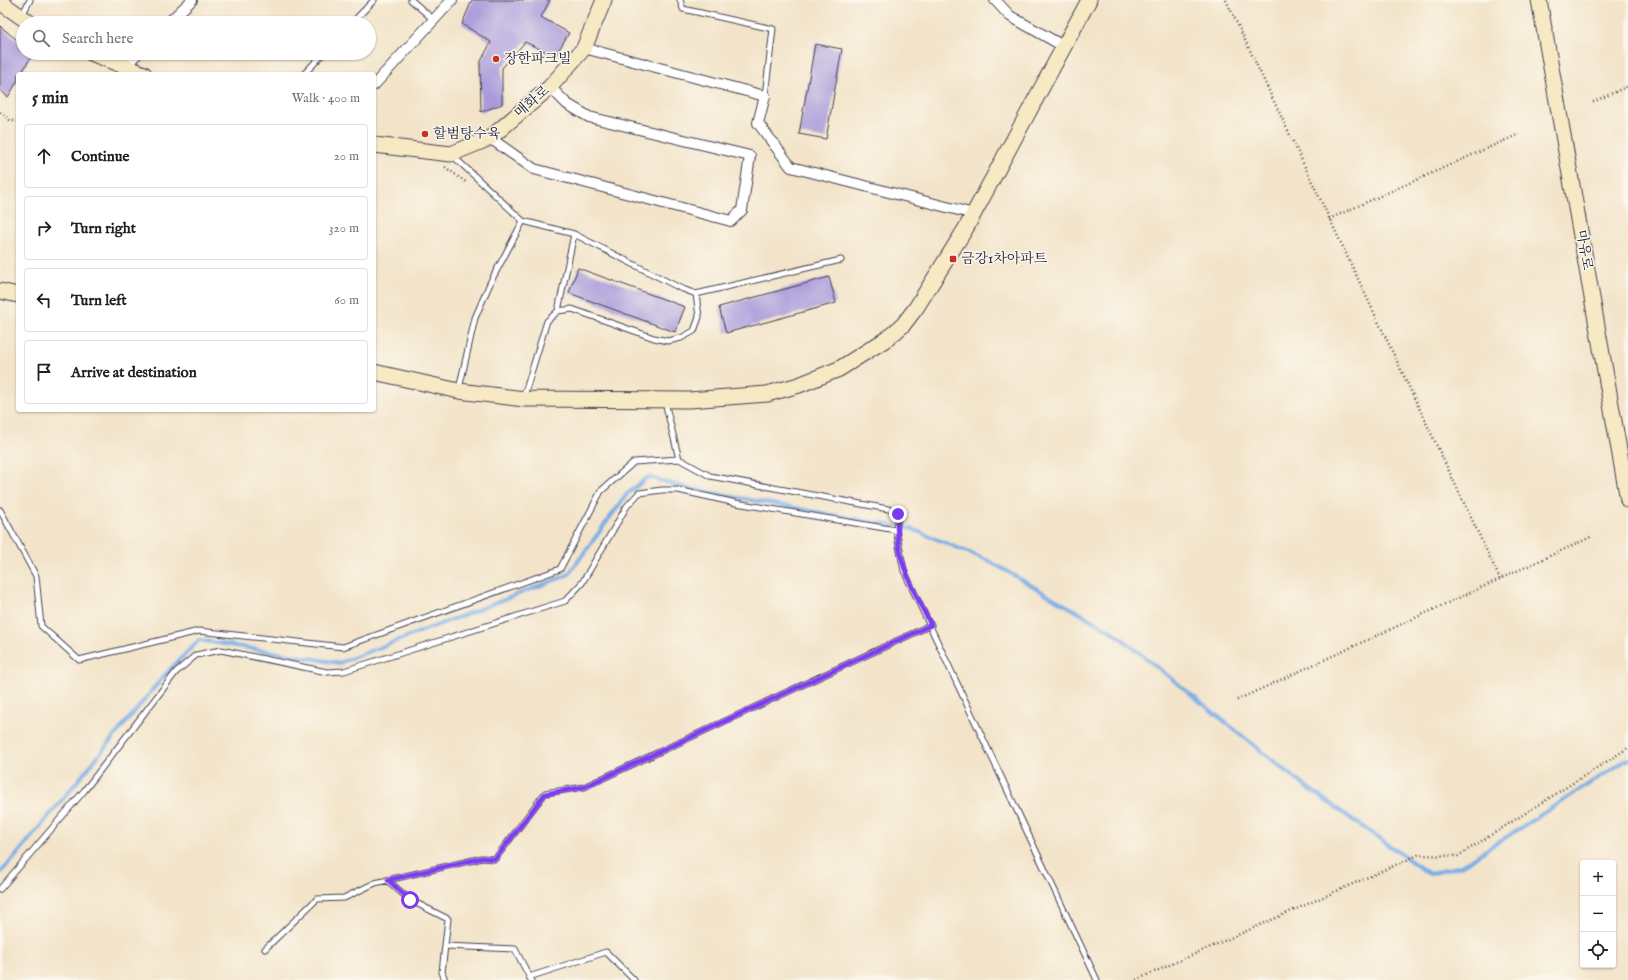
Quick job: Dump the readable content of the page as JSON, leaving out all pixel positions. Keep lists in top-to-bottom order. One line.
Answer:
{"streets":{"street":["매화로","마유로"]},"places":{"other":["장한파크빌","할범탕수육"],"transit":["금강1차아파트"]},"page":{"search":"Search here","heading":["5 min","Walk · 400 m"],"list":[["Continue","20 m"],["Turn right","320 m"],["Turn left","60 m"],"Arrive at destination"],"map_buttons":["+","−"]}}
